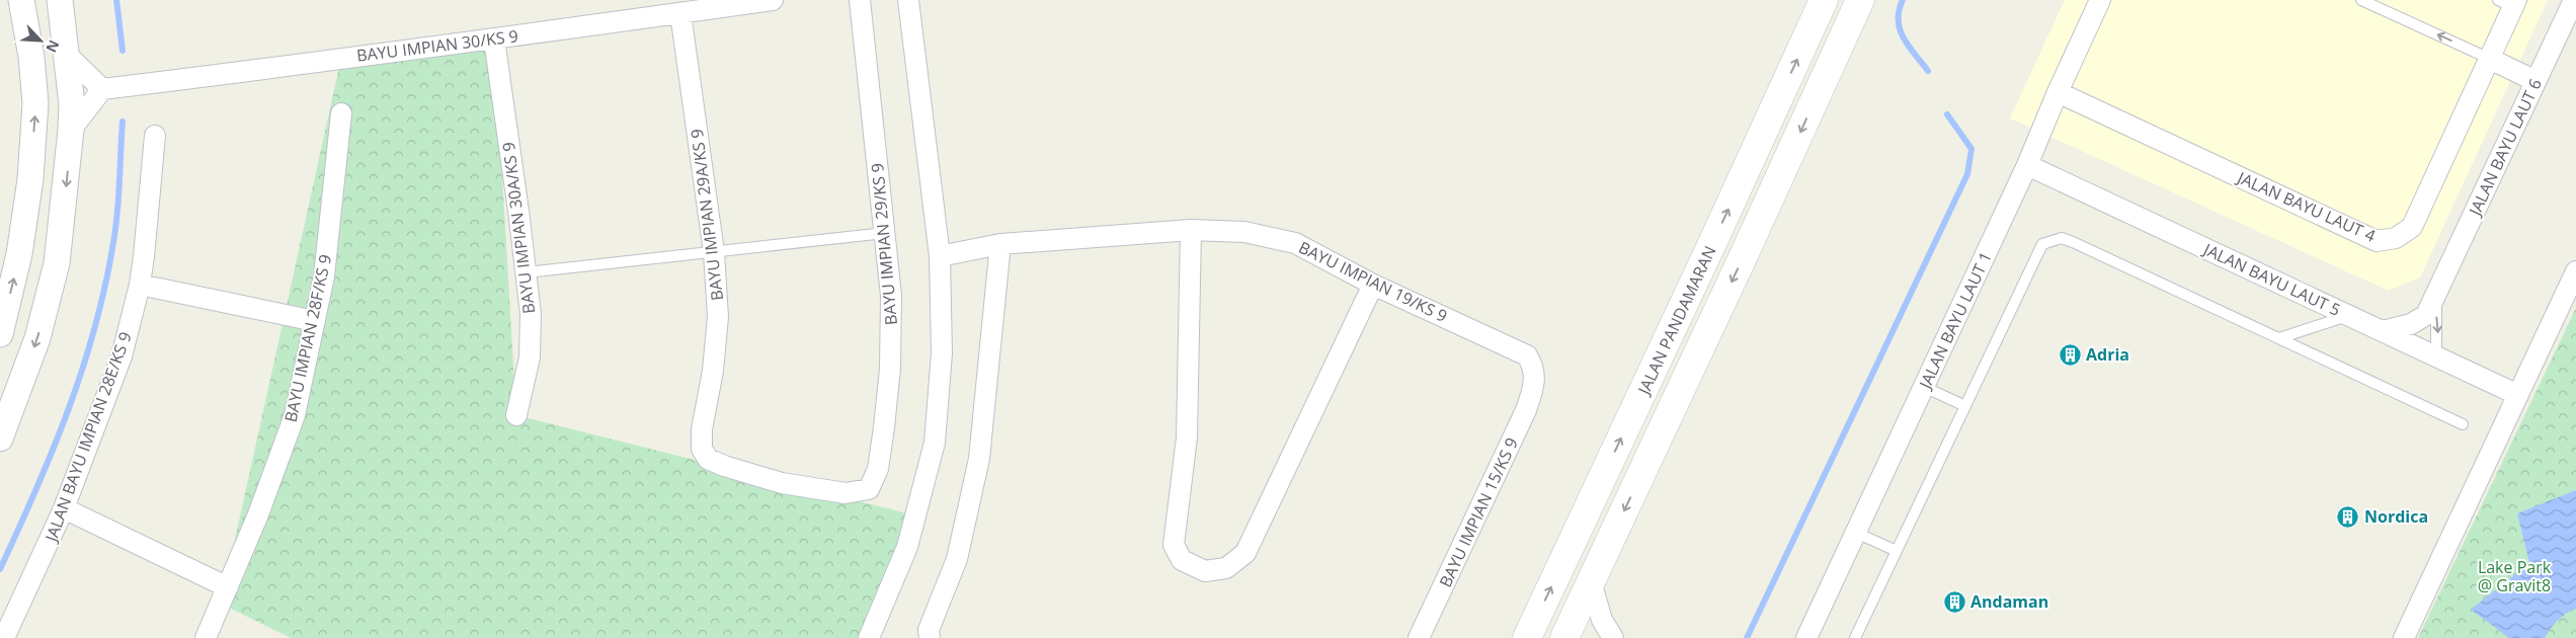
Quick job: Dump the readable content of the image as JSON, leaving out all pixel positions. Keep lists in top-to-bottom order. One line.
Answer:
{"streets":{"main road":["JALAN PANDAMARAN"],"street":["BAYU IMPIAN 30/KS 9","JALAN BAYU LAUT 6","JALAN BAYU LAUT 4","BAYU IMPIAN 29A/KS 9","BAYU IMPIAN 30A/KS 9","BAYU IMPIAN 29/KS 9","JALAN BAYU LAUT 5","BAYU IMPIAN 19/KS 9","JALAN BAYU LAUT 1","BAYU IMPIAN 28F/KS 9","JALAN BAYU IMPIAN 28E/KS 9","BAYU IMPIAN 15/KS 9"]},"crossings":[["BAYU IMPIAN 30/KS 9","BAYU IMPIAN 29A/KS 9"],["BAYU IMPIAN 30/KS 9","BAYU IMPIAN 30A/KS 9"],["JALAN BAYU LAUT 6","JALAN BAYU LAUT 5"],["JALAN BAYU LAUT 4","JALAN BAYU LAUT 1"],["BAYU IMPIAN 29A/KS 9","BAYU IMPIAN 29/KS 9"],["JALAN BAYU LAUT 5","JALAN BAYU LAUT 1"],["BAYU IMPIAN 19/KS 9","BAYU IMPIAN 15/KS 9"]],"parks":["Lake Park @ Gravit8"],"places":{"building":["Adria","Nordica","Andaman"]},"north":"bottom right"}
